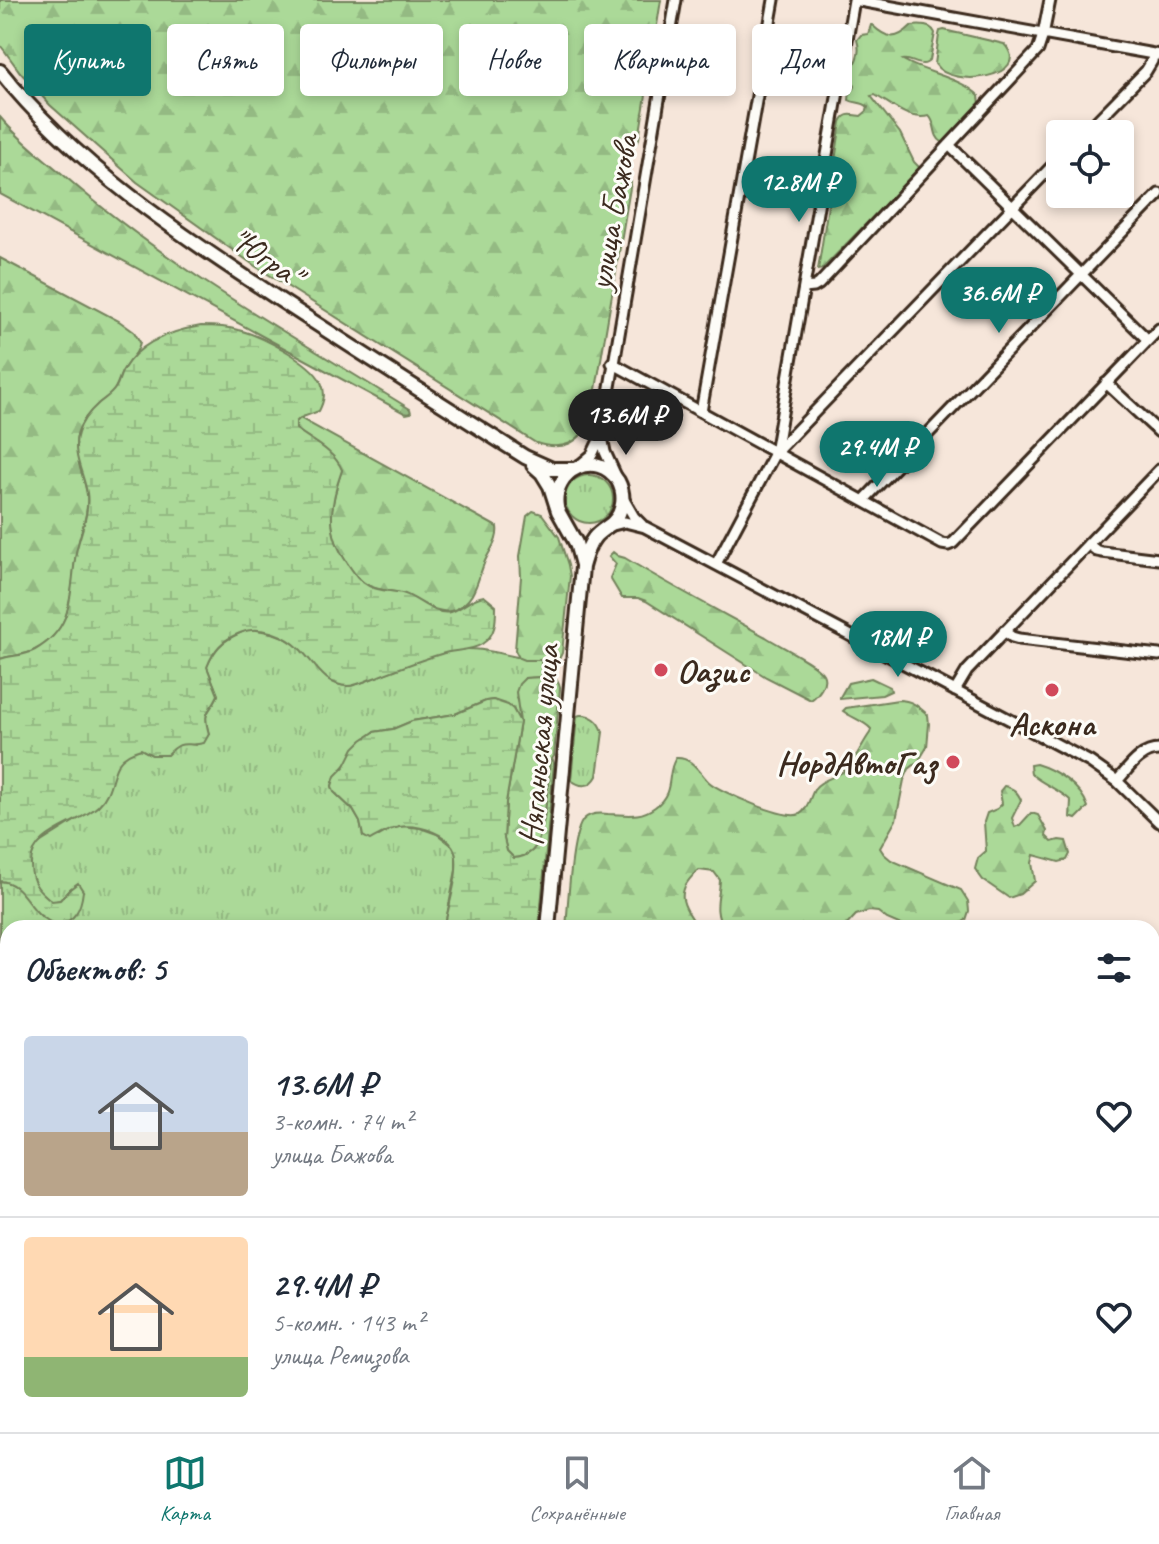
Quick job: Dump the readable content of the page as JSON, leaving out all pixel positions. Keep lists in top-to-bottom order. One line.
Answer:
{"streets":{"highway":["\"Югра\"","Няганьская улица"],"street":["улица Бажова"]},"places":["Оазис","Аскона","НордАвтоГаз"],"page":{"chip":["Купить","Снять","Фильтры","Новое","Квартира","Дом"],"price":["12.8M ₽","36.6M ₽","13.6M ₽","29.4M ₽","18M ₽"],"heading":"Объектов: 5","list":[{"name":"13.6M ₽","note":"3-комн. · 74 m² · улица Бажова"},{"name":"29.4M ₽","note":"5-комн. · 143 m² · улица Ремизова"}],"tabs":["Карта","Сохранённые","Главная"]}}
